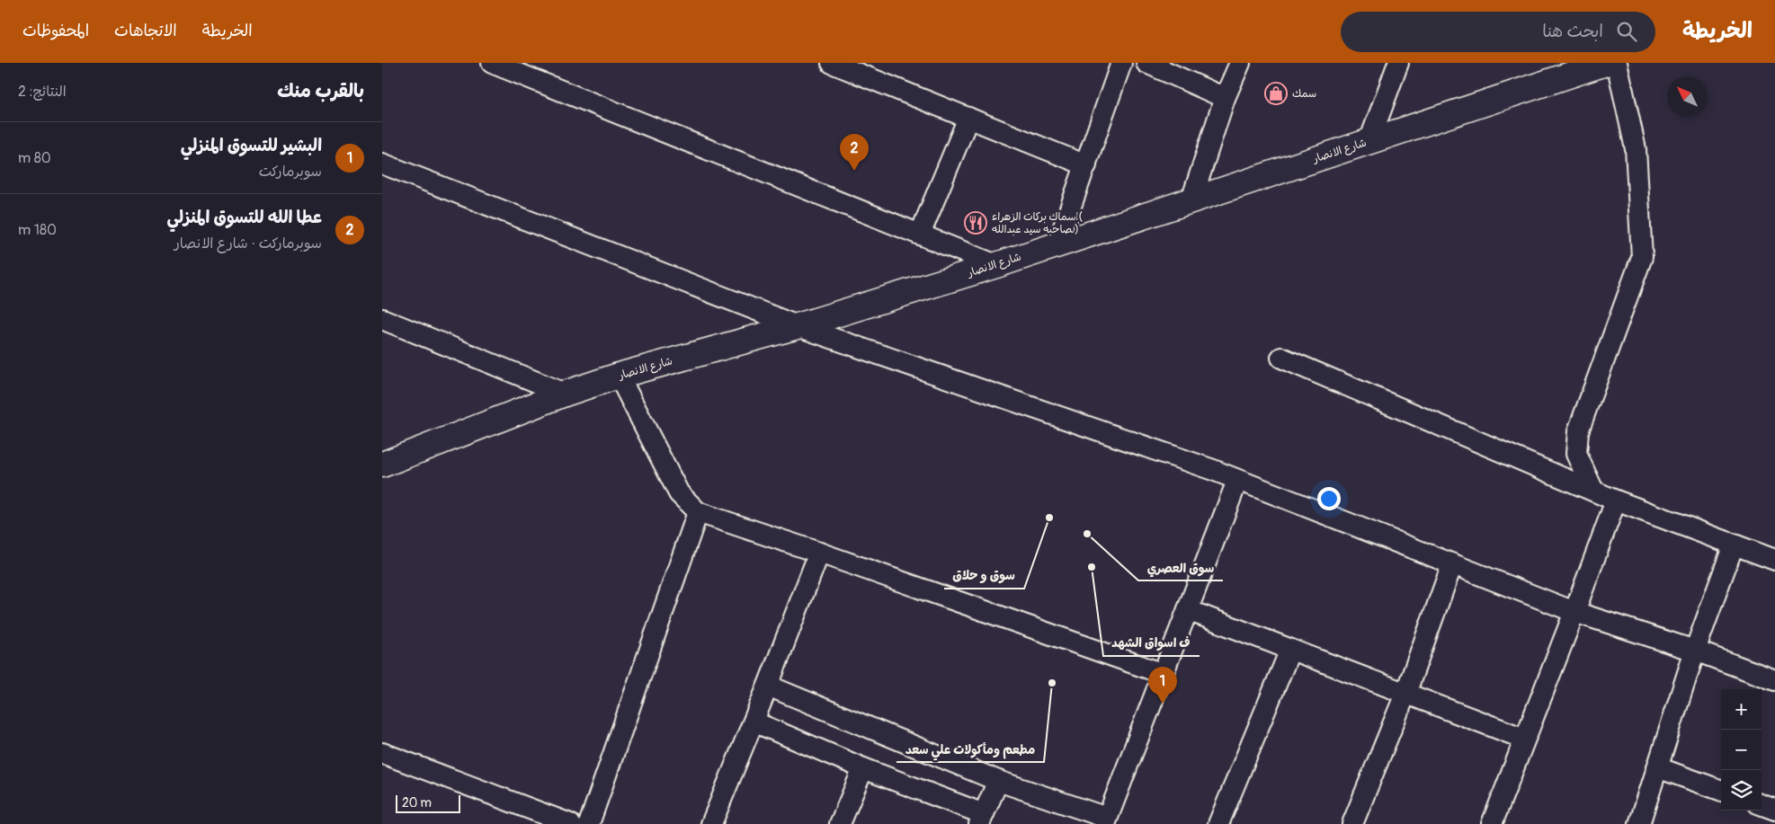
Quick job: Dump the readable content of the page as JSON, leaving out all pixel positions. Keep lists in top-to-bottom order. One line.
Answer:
{"streets":{"street":["شارع الانصار"]},"places":{"shop":["سمك"],"restaurant":["اسماك بركات الزهراء( لصاحبه سيد عبدالله)"],"other":["سوق و حلاق","سوق العصري","ف اسواق الشهد","مطعم ومأكولات علي سعد"]},"scale_bar":"20 m","north":"top left","page":{"header":"الخريطة","search":"ابحث هنا","nav":["الخريطة","الاتجاهات","المحفوظات"],"heading":["بالقرب منك","النتائج: 2"],"list":[{"mark":"1","name":"البشير للتسوق المنزلي","note":"سوبرماركت","value":"80 m"},{"mark":"2","name":"عطا الله للتسوق المنزلي","note":"سوبرماركت · شارع الانصار","value":"180 m"}],"pins":["2","1"],"map_buttons":["+","−"],"scale":"20 m"}}
